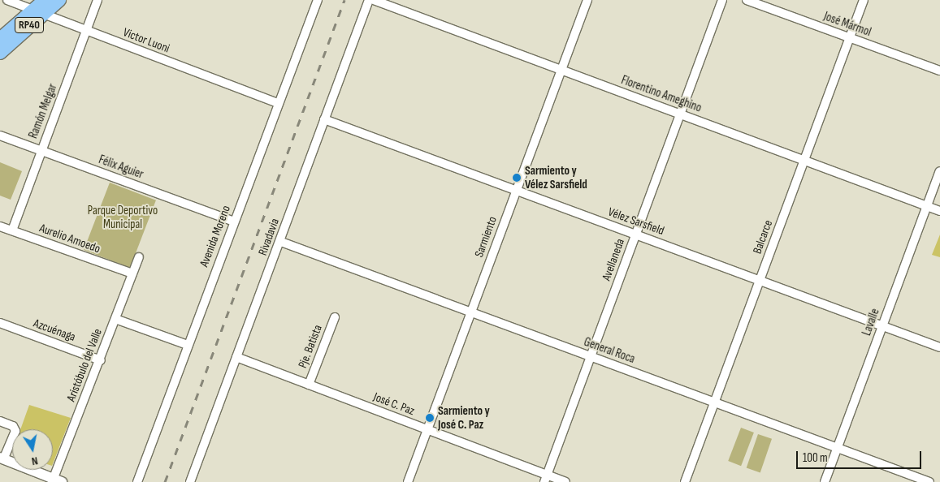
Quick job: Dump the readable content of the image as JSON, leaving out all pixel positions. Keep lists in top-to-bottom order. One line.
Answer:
{"streets":{"main road":["RP40"],"street":["José Mármol","Victor Luoni","Florentino Ameghino","Ramón Melgar","Félix Aguier","Vélez Sarsfield","Avenida Moreno","Rivadavia","Sarmiento","Balcarce","Aurelio Amoedo","Avellaneda","Lavalle","Azcuénaga","Pje. Batista","General Roca","Aristóbulo del Valle","José C. Paz"]},"crossings":[["José Mármol","Balcarce"],["RP40","Victor Luoni"],["Victor Luoni","Ramón Melgar"],["Victor Luoni","Avenida Moreno"],["Florentino Ameghino","Sarmiento"],["Florentino Ameghino","Balcarce"],["Florentino Ameghino","Avellaneda"],["Florentino Ameghino","Lavalle"],["Ramón Melgar","Félix Aguier"],["Ramón Melgar","Aurelio Amoedo"],["Félix Aguier","Avenida Moreno"],["Vélez Sarsfield","Rivadavia"],["Vélez Sarsfield","Sarmiento"],["Vélez Sarsfield","Balcarce"],["Vélez Sarsfield","Avellaneda"],["Vélez Sarsfield","Lavalle"],["Rivadavia","General Roca"],["Rivadavia","José C. Paz"],["Sarmiento","General Roca"],["Sarmiento","José C. Paz"],["Balcarce","General Roca"],["Aurelio Amoedo","Aristóbulo del Valle"],["Avellaneda","General Roca"],["Avellaneda","José C. Paz"],["Lavalle","General Roca"],["Azcuénaga","Aristóbulo del Valle"],["Pje. Batista","José C. Paz"]],"parks":["Parque Deportivo Municipal"],"places":["Sarmiento y Vélez Sarsfield","Sarmiento y José C. Paz"],"scale_bar":"100 m","north":"bottom"}
